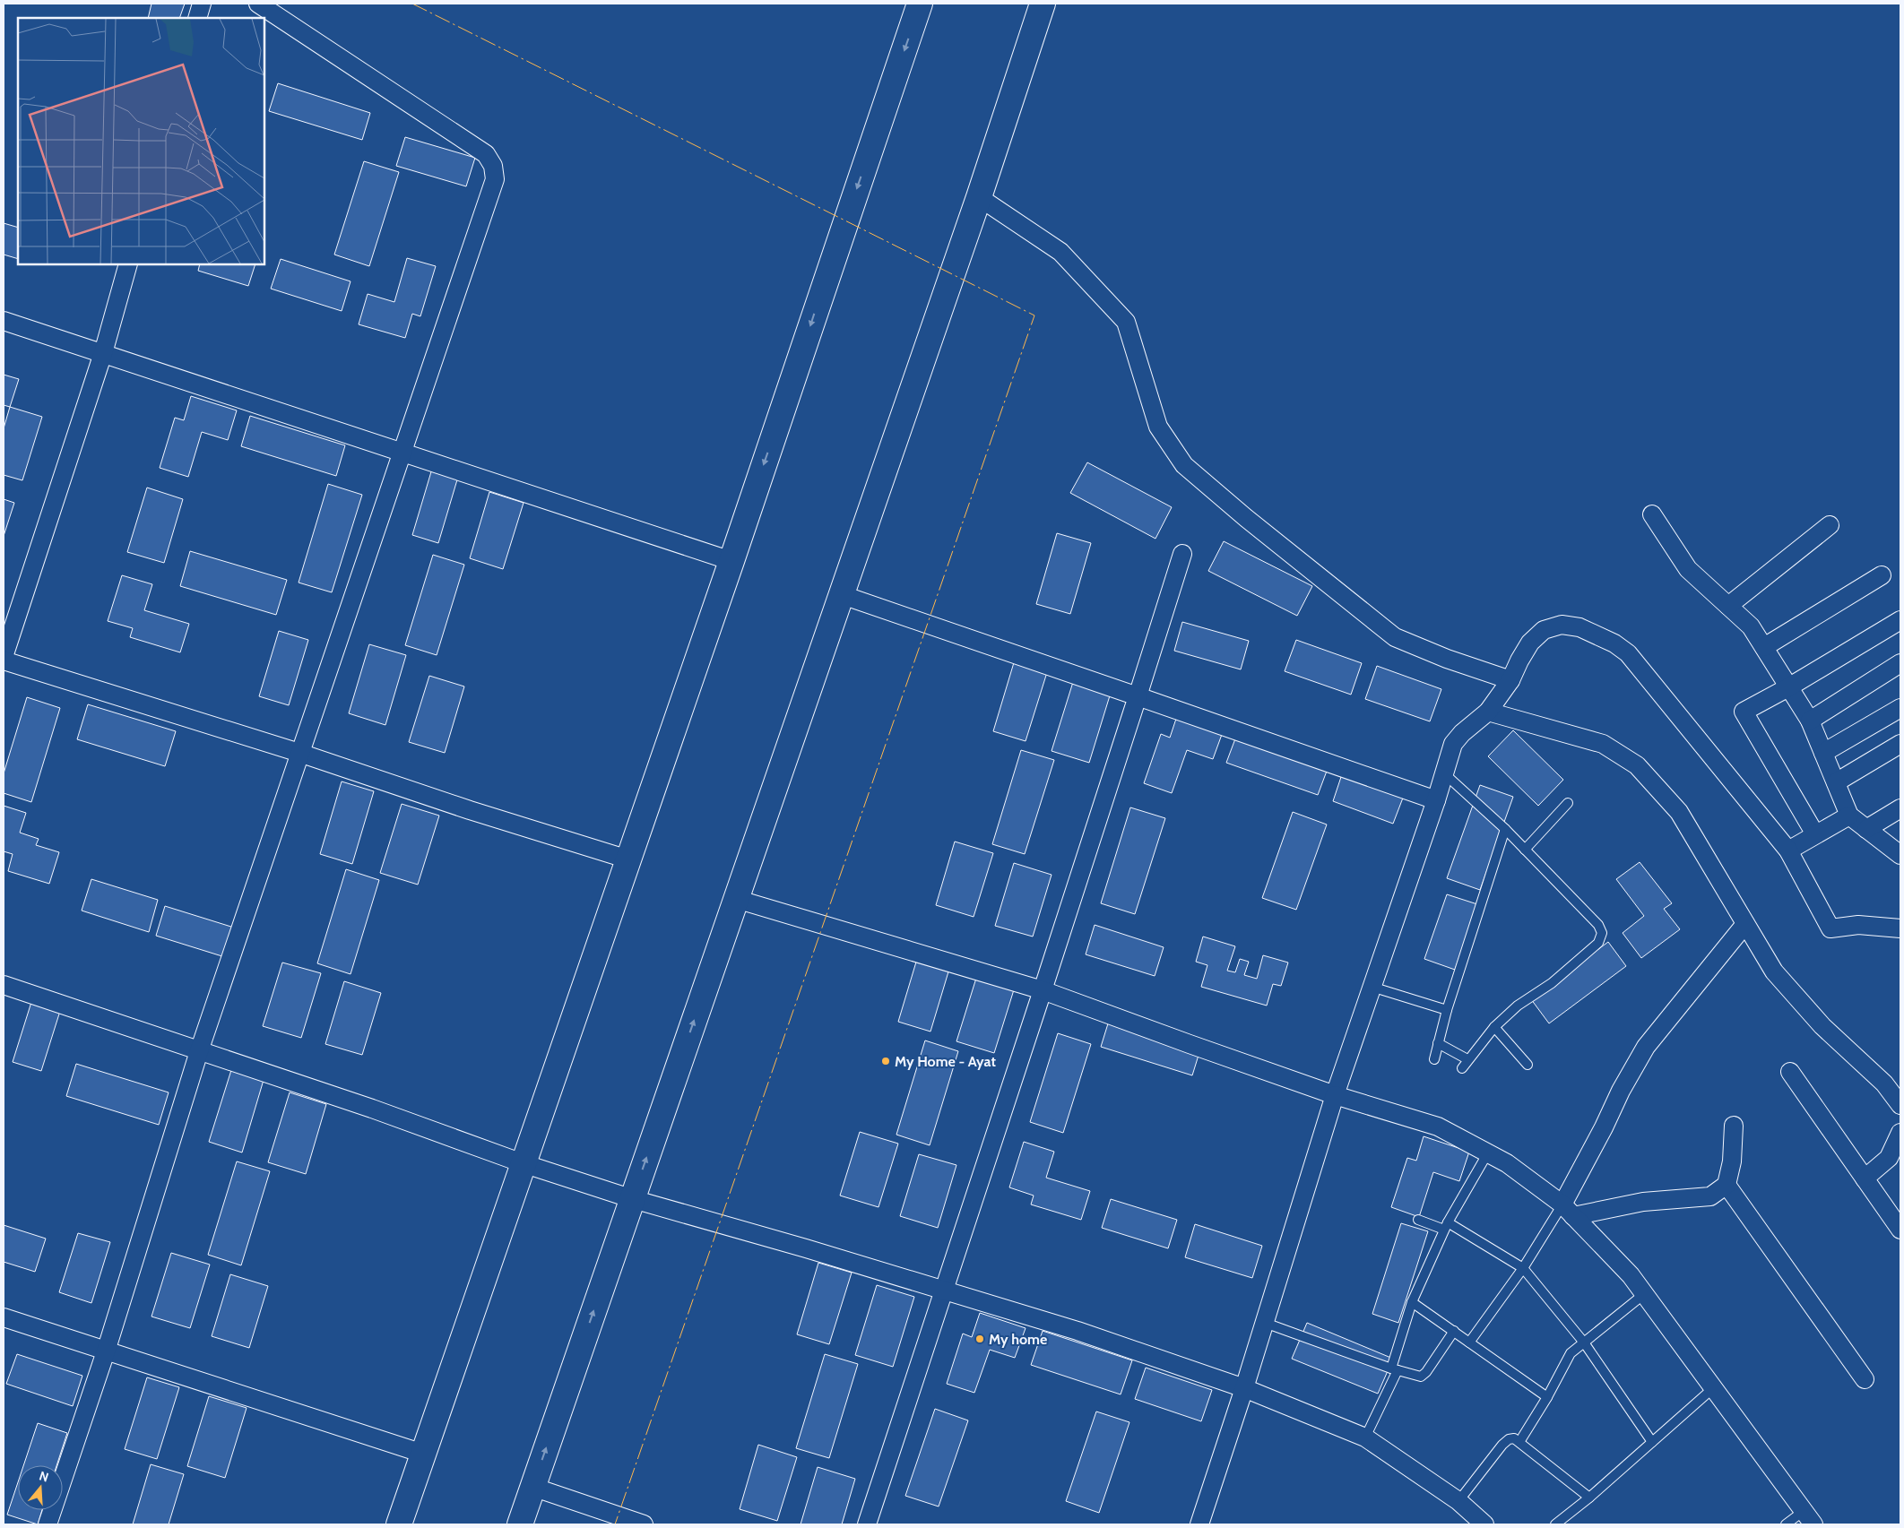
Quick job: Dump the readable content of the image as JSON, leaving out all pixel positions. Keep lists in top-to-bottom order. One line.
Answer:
{"places":["My Home - Ayat","My home"],"north":"top"}
